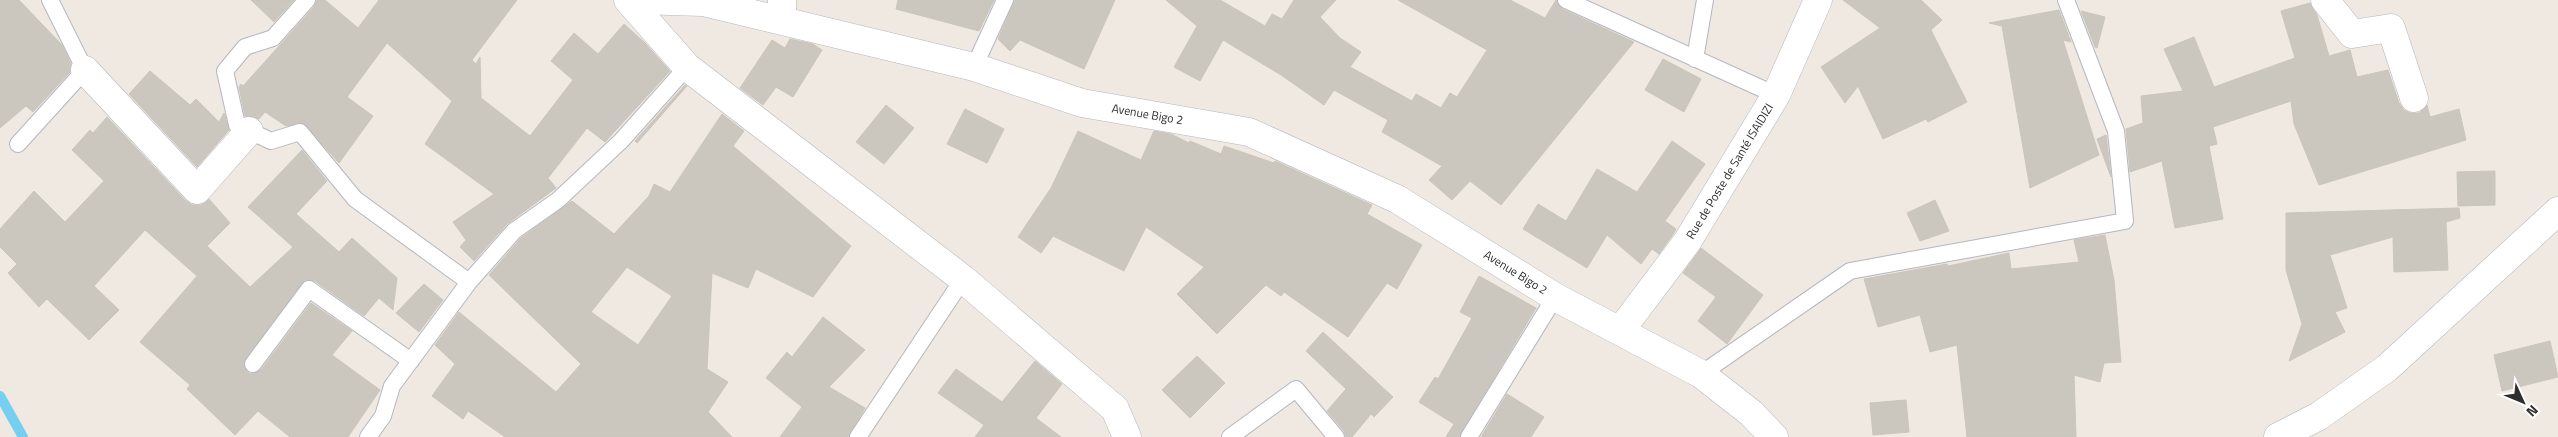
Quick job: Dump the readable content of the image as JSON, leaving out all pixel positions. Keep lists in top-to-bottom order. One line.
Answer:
{"streets":{"street":["Avenue Bigo 2","Rue de Poste de Santé ISAIDIZI"]},"crossings":[["Avenue Bigo 2","Rue de Poste de Santé ISAIDIZI"]],"north":"bottom right"}
